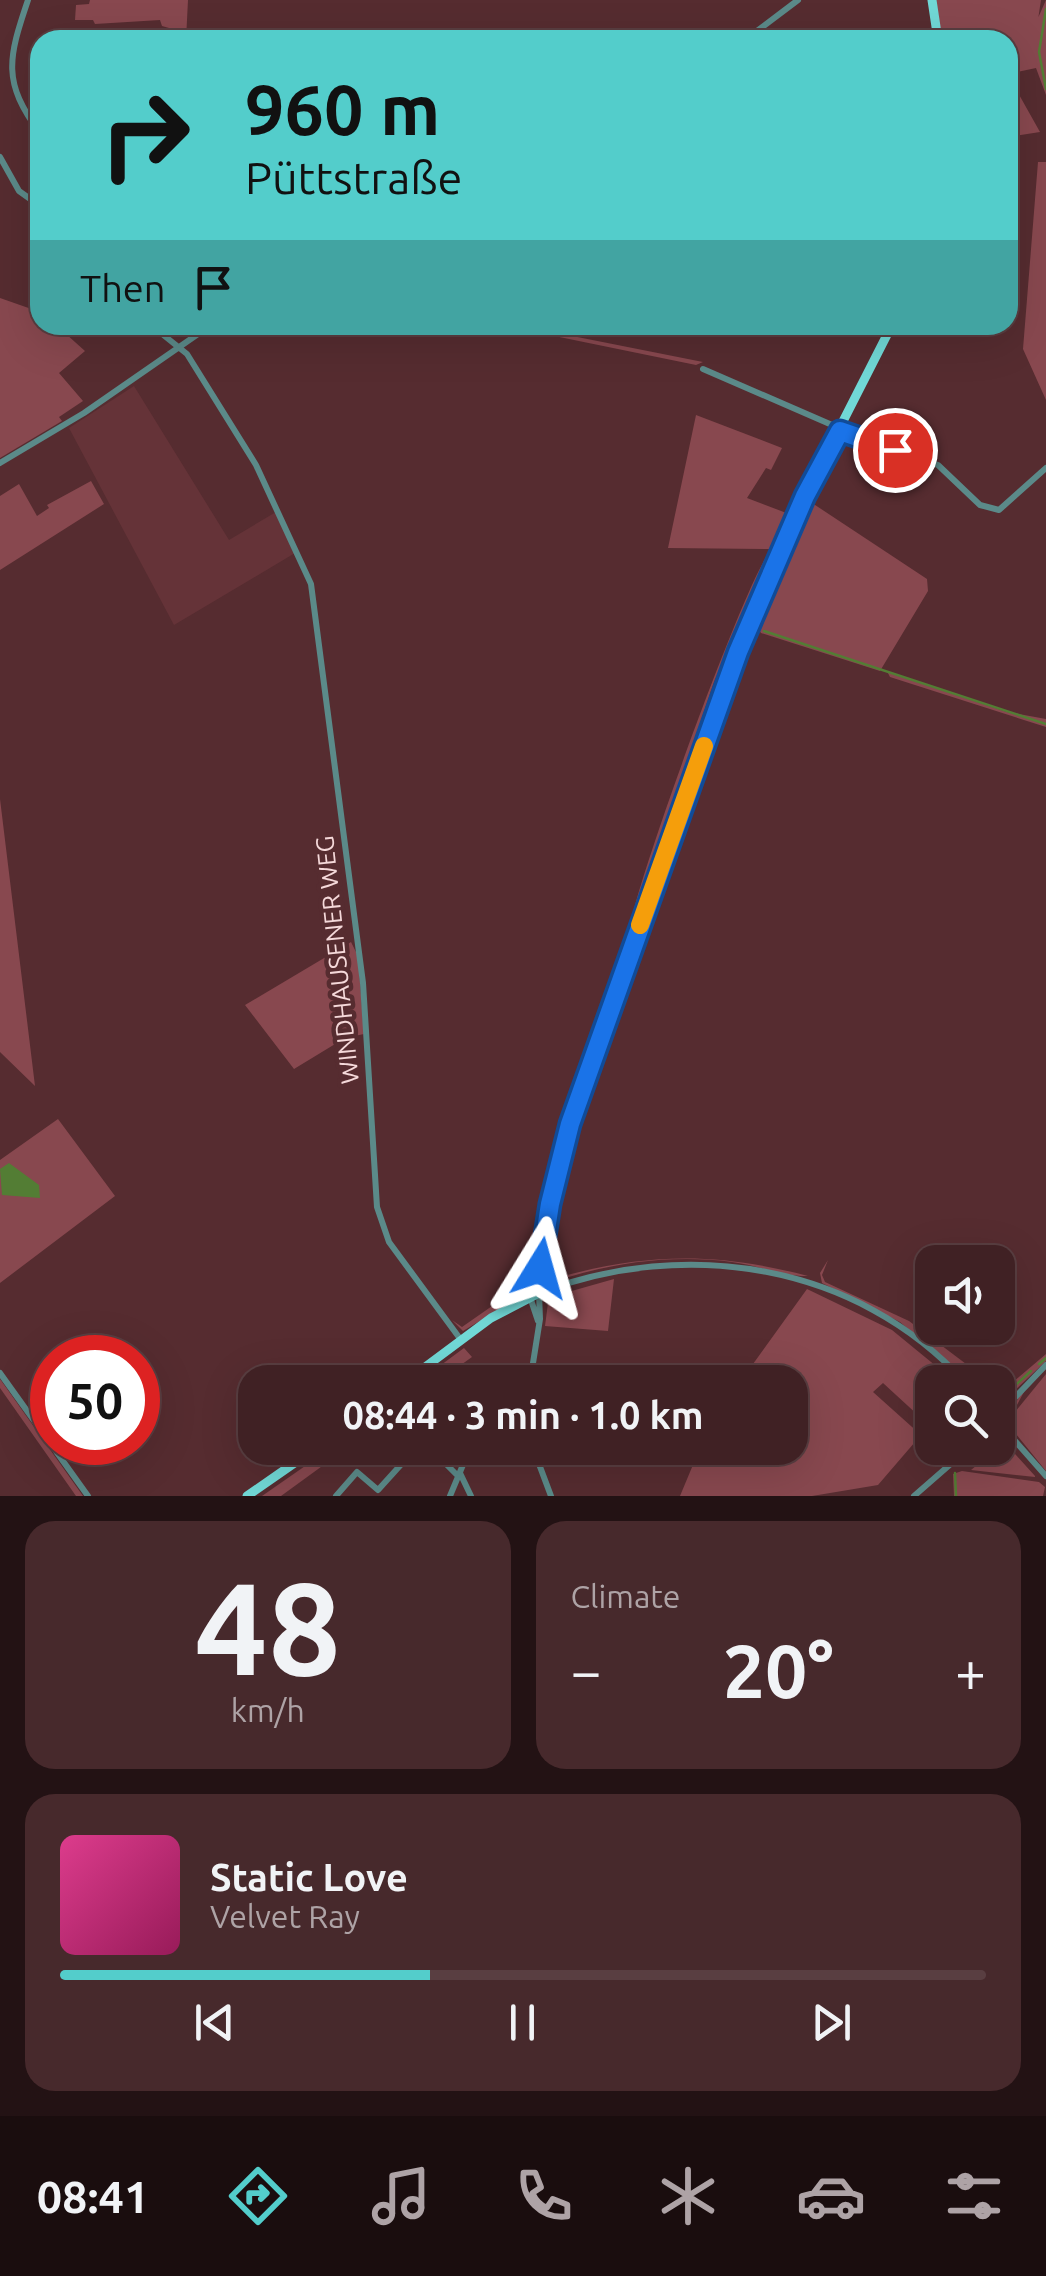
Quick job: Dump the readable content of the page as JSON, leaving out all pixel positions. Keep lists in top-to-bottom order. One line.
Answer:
{"streets":{"street":["WINDHAUSENER WEG"]},"page":{"turn":["960 m","Püttstraße"],"then":"Then","limit":"50","trip":"08:44 · 3 min · 1.0 km","tile":[["48","km/h"],"Climate"],"heat":["−","20°","+"],"song":["Static Love","Velvet Ray"],"tabs":"08:41"}}
